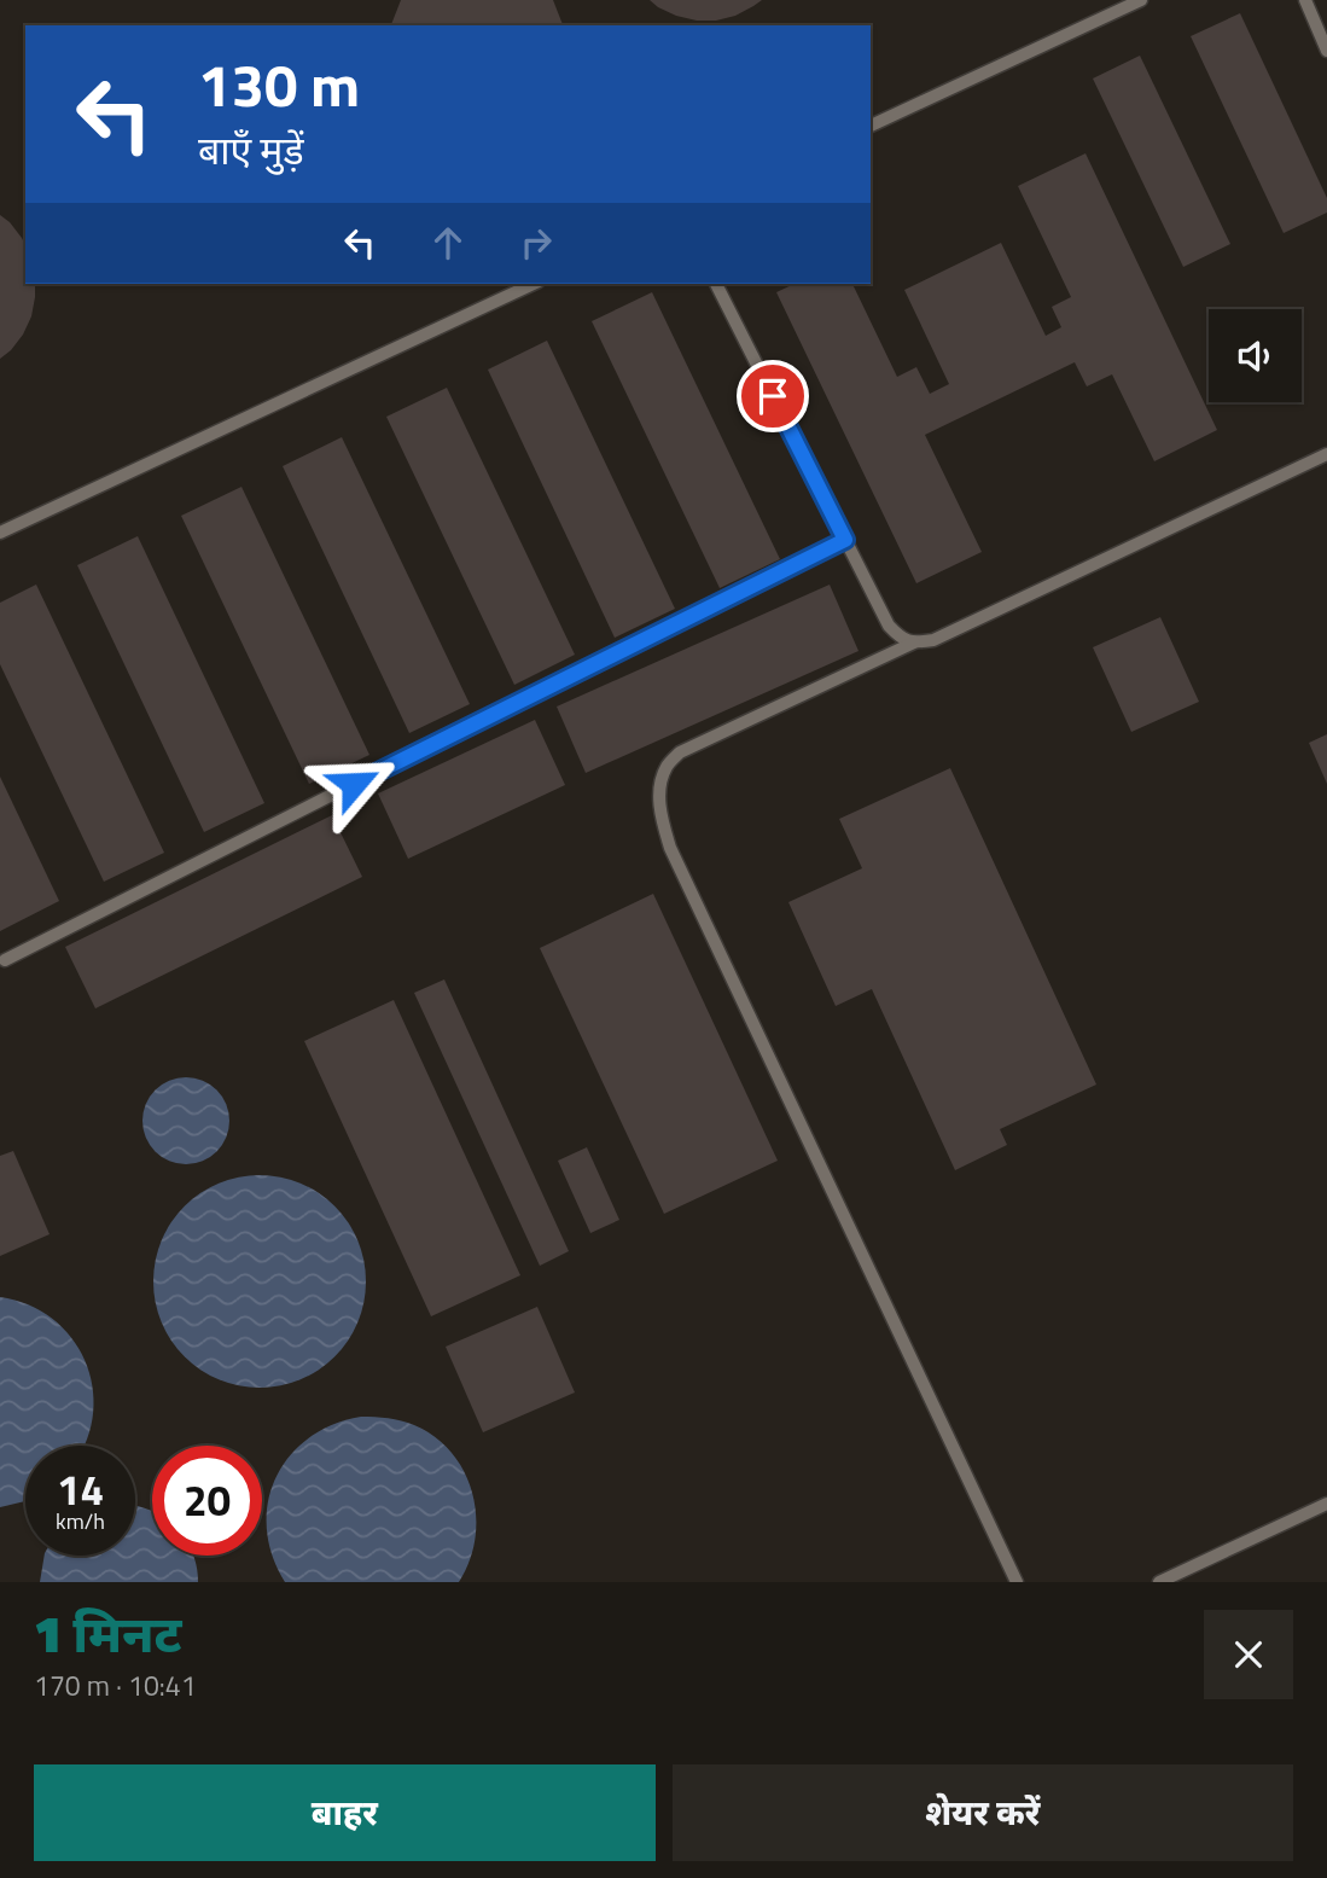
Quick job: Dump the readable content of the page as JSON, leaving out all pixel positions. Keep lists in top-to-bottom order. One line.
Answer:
{"page":{"turn":["130 m","बाएँ मुड़ें"],"speed":"14 km/h","limit":"20","heading":["1 मिनट","170 m · 10:41"],"buttons":["बाहर","शेयर करें"]}}
